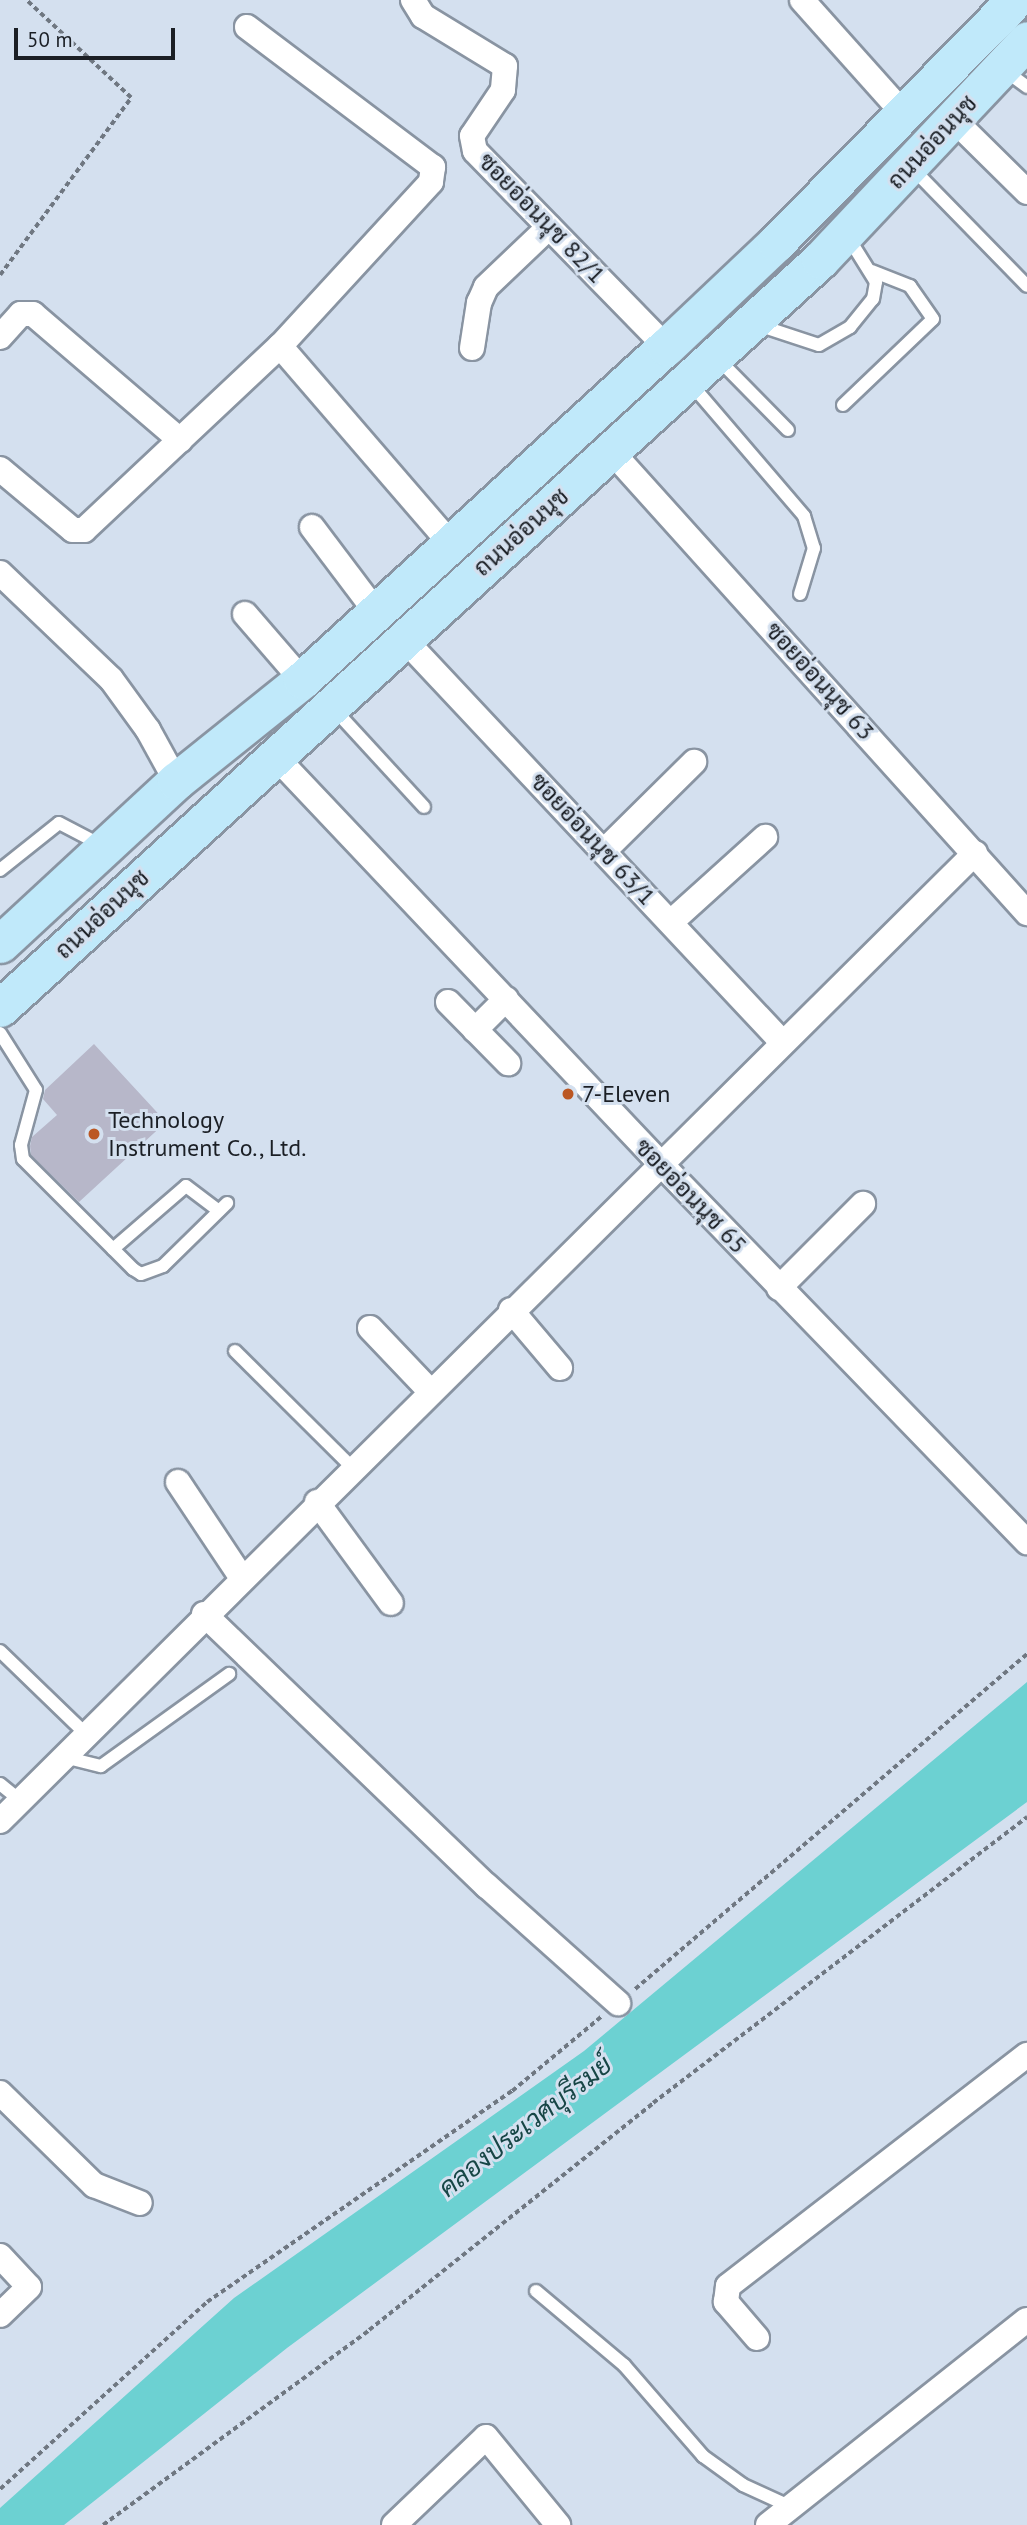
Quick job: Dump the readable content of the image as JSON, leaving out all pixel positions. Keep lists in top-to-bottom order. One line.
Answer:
{"streets":{"main road":["ถนนอ่อนนุช"],"street":["ซอยอ่อนนุช 82/1","ซอยอ่อนนุช 63","ซอยอ่อนนุช 63/1","ซอยอ่อนนุช 65"]},"crossings":[["ถนนอ่อนนุช","ซอยอ่อนนุช 82/1"],["ถนนอ่อนนุช","ซอยอ่อนนุช 63"],["ถนนอ่อนนุช","ซอยอ่อนนุช 63/1"],["ถนนอ่อนนุช","ซอยอ่อนนุช 65"]],"water":["คลองประเวศบุรีรมย์"],"places":["7-Eleven","Technology Instrument Co., Ltd."],"scale_bar":"50 m"}
